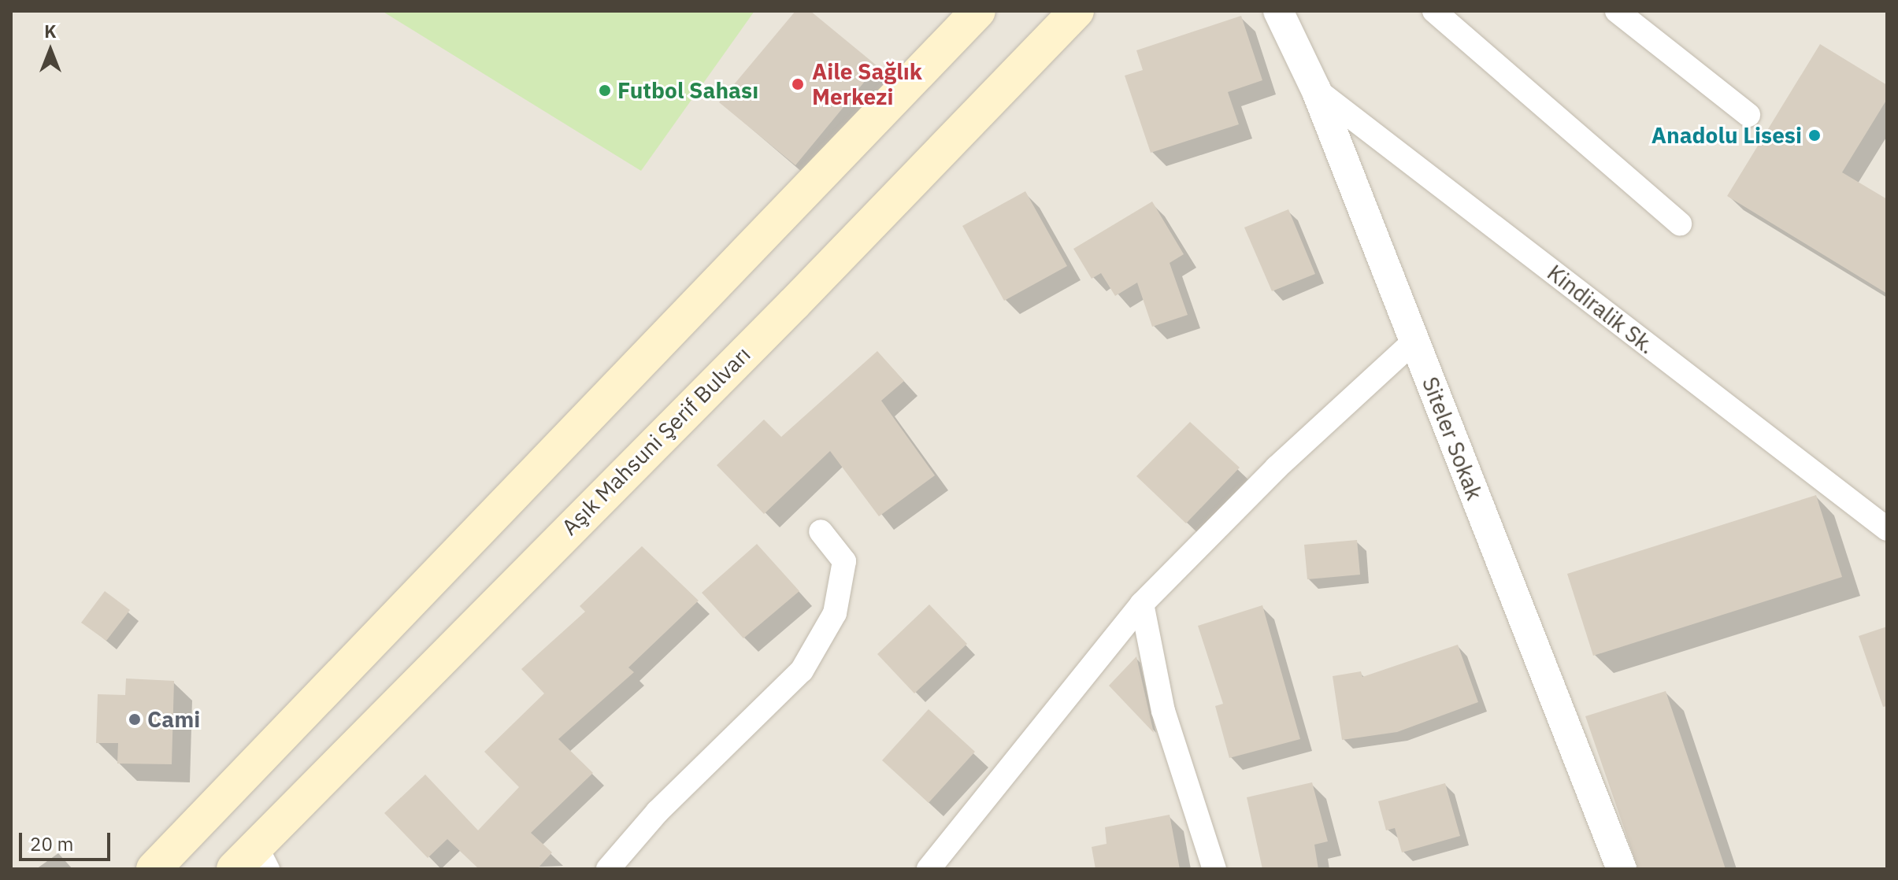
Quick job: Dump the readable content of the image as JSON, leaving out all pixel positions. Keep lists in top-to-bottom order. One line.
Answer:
{"streets":{"main road":["Aşık Mahsuni Şerif Bulvarı"],"street":["Kindiralik Sk.","Siteler Sokak"]},"crossings":[["Kindiralik Sk.","Siteler Sokak"]],"places":["Aile Sağlık Merkezi","Futbol Sahası","Anadolu Lisesi","Cami"],"scale_bar":"20 m","north":"top"}
